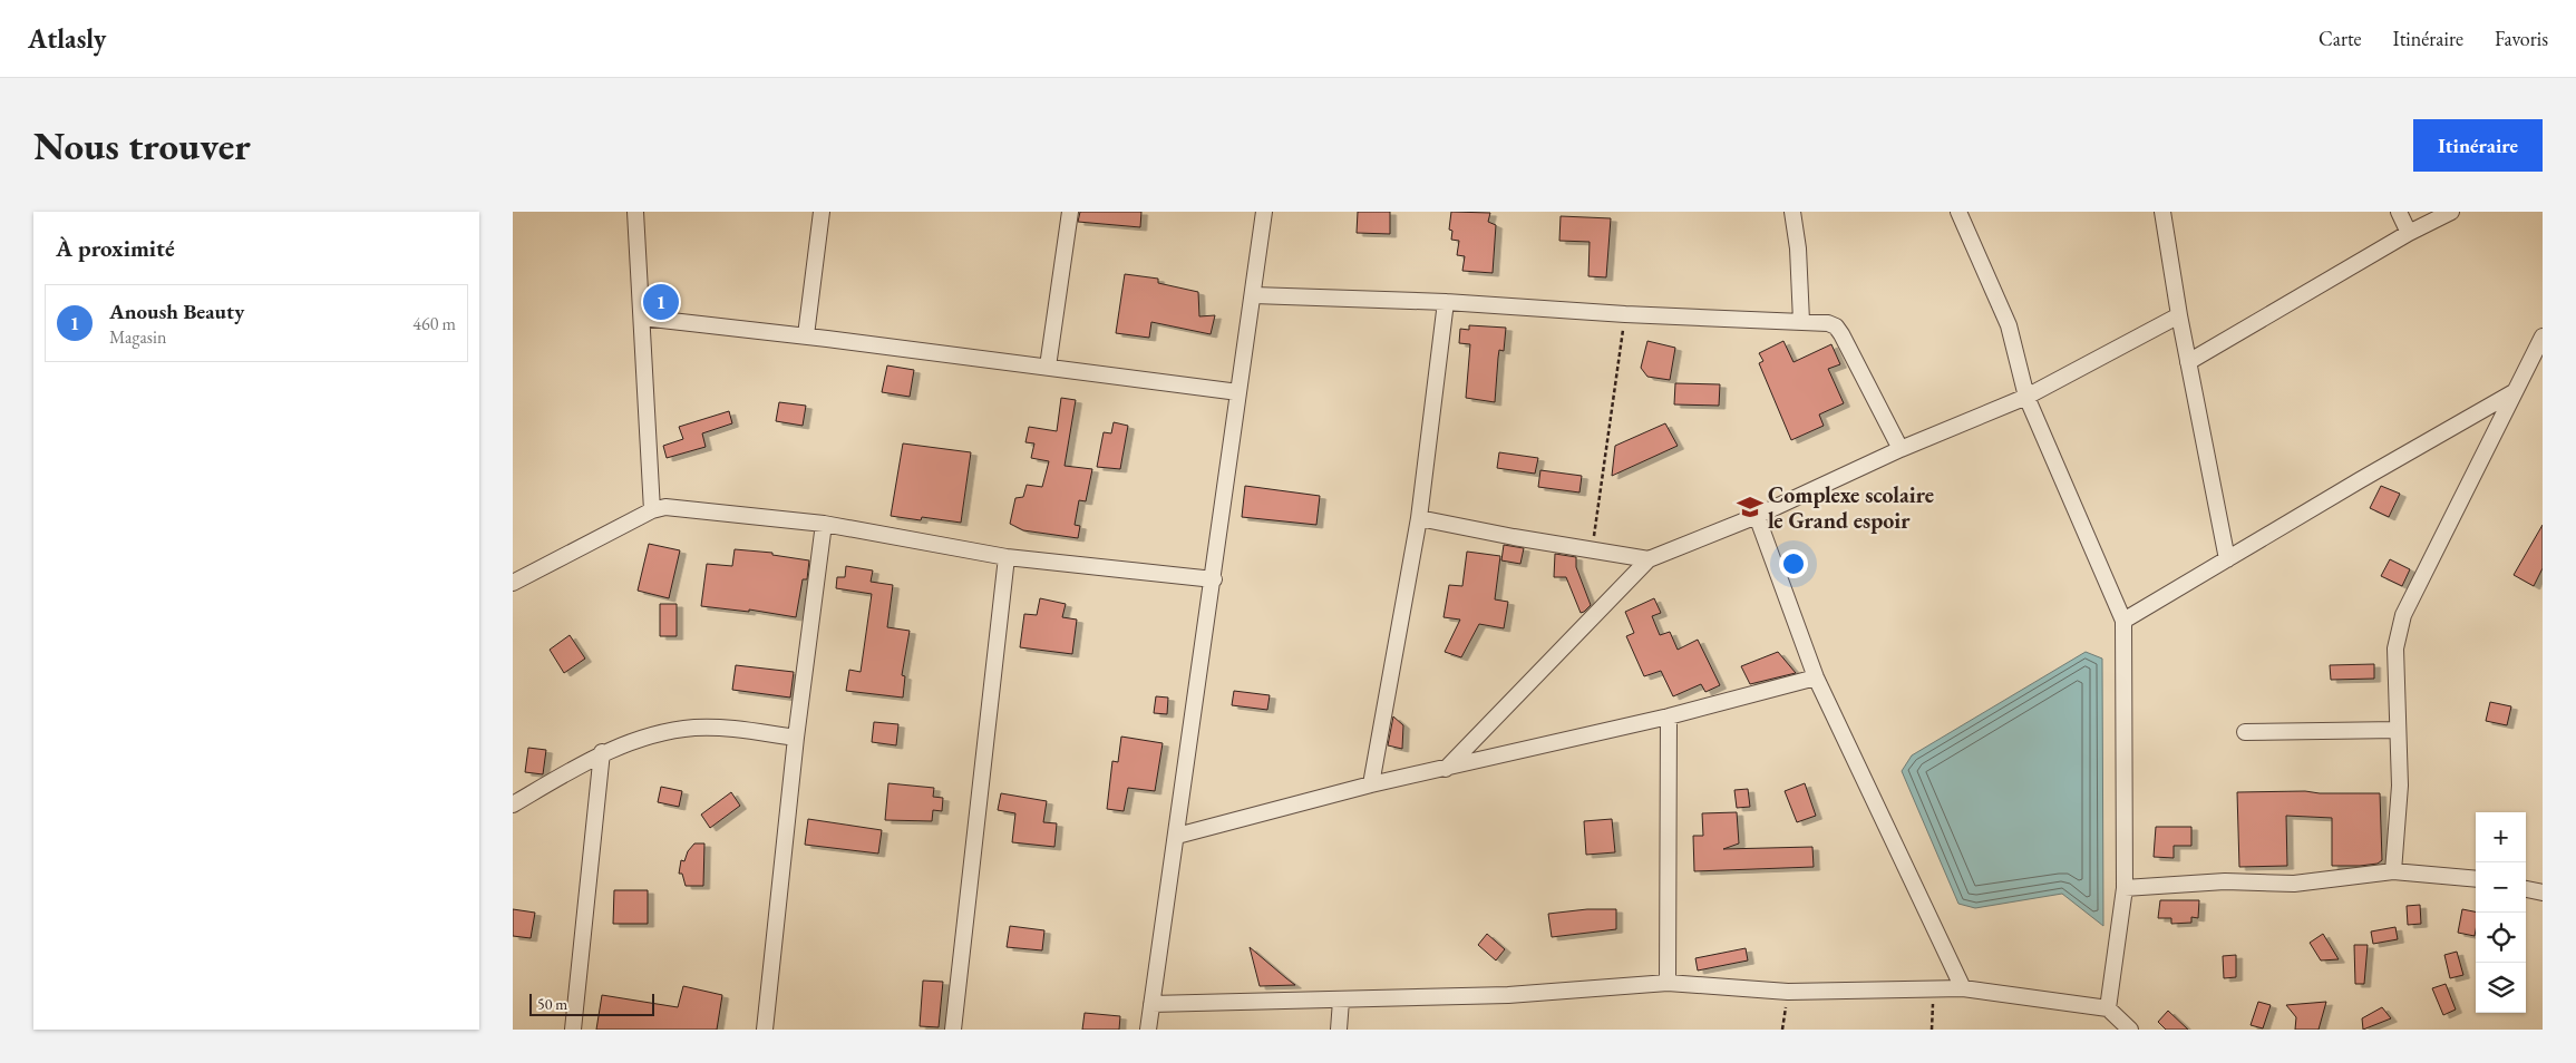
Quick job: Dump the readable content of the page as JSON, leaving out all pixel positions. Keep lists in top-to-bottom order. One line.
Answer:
{"places":{"school or university":["Complexe scolaire le Grand espoir"]},"scale_bar":"50 m","page":{"header":"Atlasly","nav":["Carte","Itinéraire","Favoris"],"buttons":"Itinéraire","title":"Nous trouver","heading":"À proximité","pins":"1","list":[{"mark":"1","name":"Anoush Beauty","note":"Magasin","value":"460 m"}],"map_buttons":["+","−"],"scale":"50 m"}}
